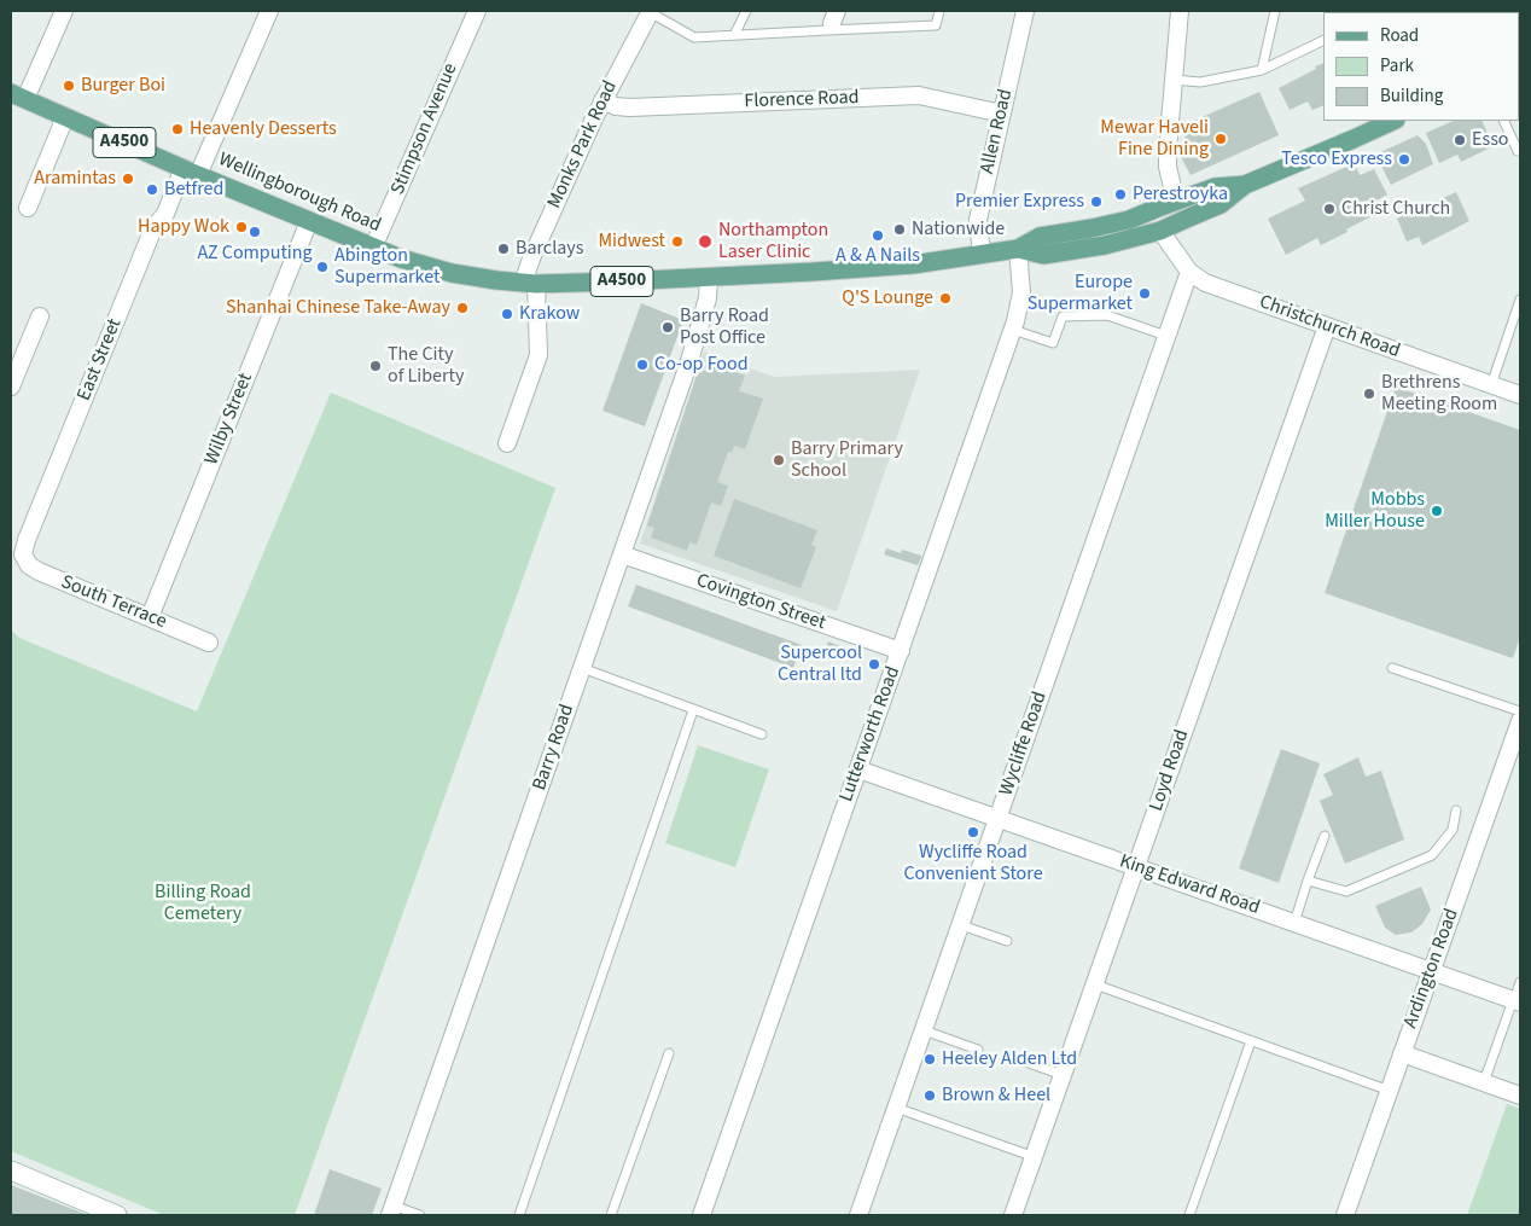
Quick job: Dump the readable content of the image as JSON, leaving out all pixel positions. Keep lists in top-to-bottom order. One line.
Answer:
{"streets":{"main road":["A4500","Wellingborough Road"],"street":["Florence Road","Stimpson Avenue","Allen Road","Monks Park Road","Christchurch Road","East Street","Wilby Street","South Terrace","Covington Street","Lutterworth Road","Wycliffe Road","Barry Road","Loyd Road","King Edward Road","Ardington Road"]},"crossings":[["Florence Road","Allen Road"],["Florence Road","Monks Park Road"],["Stimpson Avenue","Wellingborough Road"],["Allen Road","Wellingborough Road"],["Monks Park Road","Wellingborough Road"],["Wellingborough Road","Christchurch Road"],["Wellingborough Road","East Street"],["Wellingborough Road","Wilby Street"],["Wellingborough Road","Lutterworth Road"],["Wellingborough Road","Barry Road"],["Christchurch Road","Wycliffe Road"],["Christchurch Road","Loyd Road"],["East Street","South Terrace"],["Wilby Street","South Terrace"],["Covington Street","Lutterworth Road"],["Covington Street","Barry Road"],["Lutterworth Road","King Edward Road"],["Wycliffe Road","King Edward Road"],["Loyd Road","King Edward Road"],["King Edward Road","Ardington Road"]],"parks":["Billing Road Cemetery"],"places":["Burger Boi","Heavenly Desserts","Mewar Haveli Fine Dining","Esso","Tesco Express","Aramintas","Betfred","Perestroyka","Premier Express","Christ Church","Happy Wok","Nationwide","AZ Computing","A & A Nails","Midwest","Northampton Laser Clinic","Barclays","Abington Supermarket","Europe Supermarket","Q'S Lounge","Shanhai Chinese Take-Away","Krakow","Barry Road Post Office","Co-op Food","The City of Liberty","Brethrens Meeting Room","Barry Primary School","Mobbs Miller House","Supercool Central ltd","Wycliffe Road Convenient Store","Heeley Alden Ltd","Brown & Heel"],"legend":["Road","Park","Building"]}
